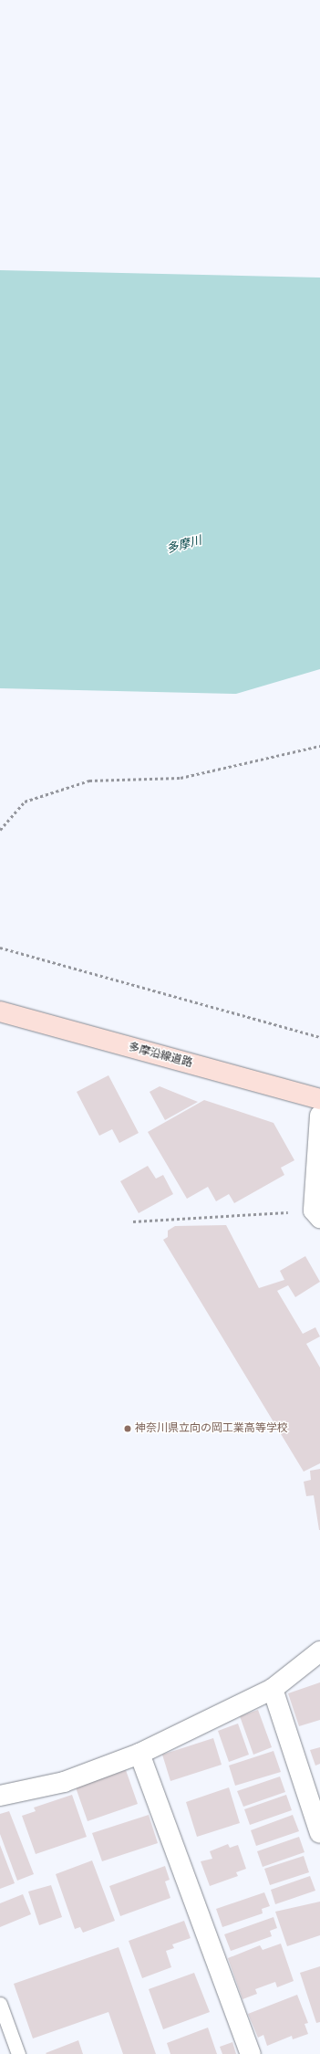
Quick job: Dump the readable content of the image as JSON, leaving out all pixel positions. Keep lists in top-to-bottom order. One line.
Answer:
{"streets":{"main road":["多摩沿線道路"]},"water":["多摩川"],"places":["神奈川県立向の岡工業高等学校"]}
